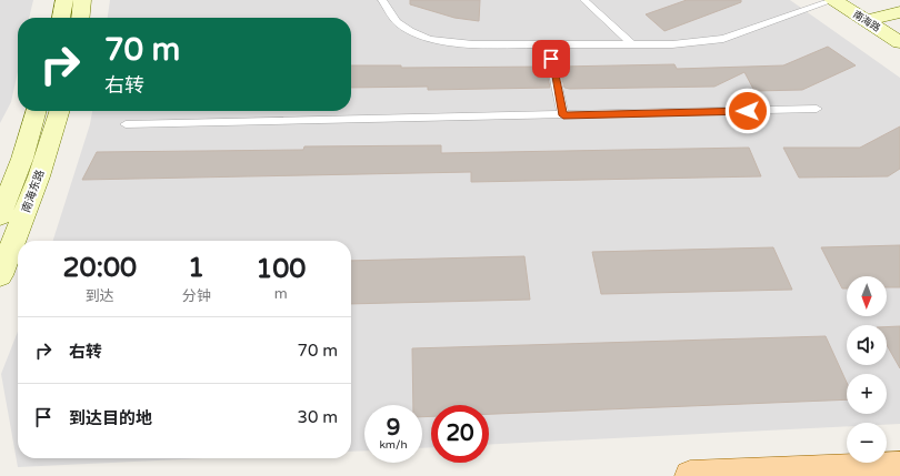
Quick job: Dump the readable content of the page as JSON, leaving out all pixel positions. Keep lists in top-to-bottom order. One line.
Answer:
{"streets":{"street":["南海路","南海东路"]},"north":"bottom","page":{"turn":["70 m","右转"],"eta":["20:00","到达","1","分钟","100","m"],"map_buttons":["+","−"],"list":[{"name":"右转","value":"70 m"},{"name":"到达目的地","value":"30 m"}],"speed":"9 km/h","limit":"20"}}
